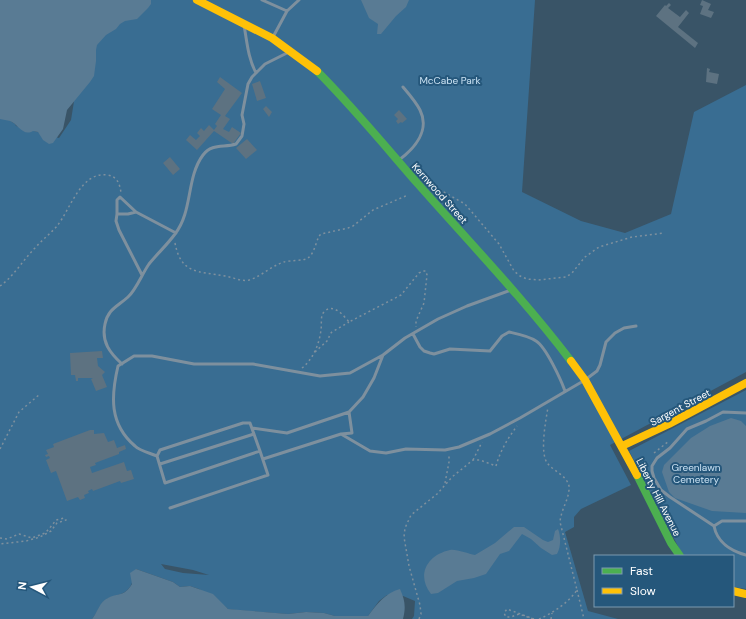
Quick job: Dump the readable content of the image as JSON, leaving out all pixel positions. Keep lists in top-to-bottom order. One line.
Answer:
{"streets":{"main road":["Kernwood Street","Sargent Street","Liberty Hill Avenue"]},"crossings":[["Kernwood Street","Sargent Street"],["Kernwood Street","Liberty Hill Avenue"],["Sargent Street","Liberty Hill Avenue"]],"parks":["McCabe Park","Greenlawn Cemetery"],"legend":["Fast","Slow"],"north":"left"}
